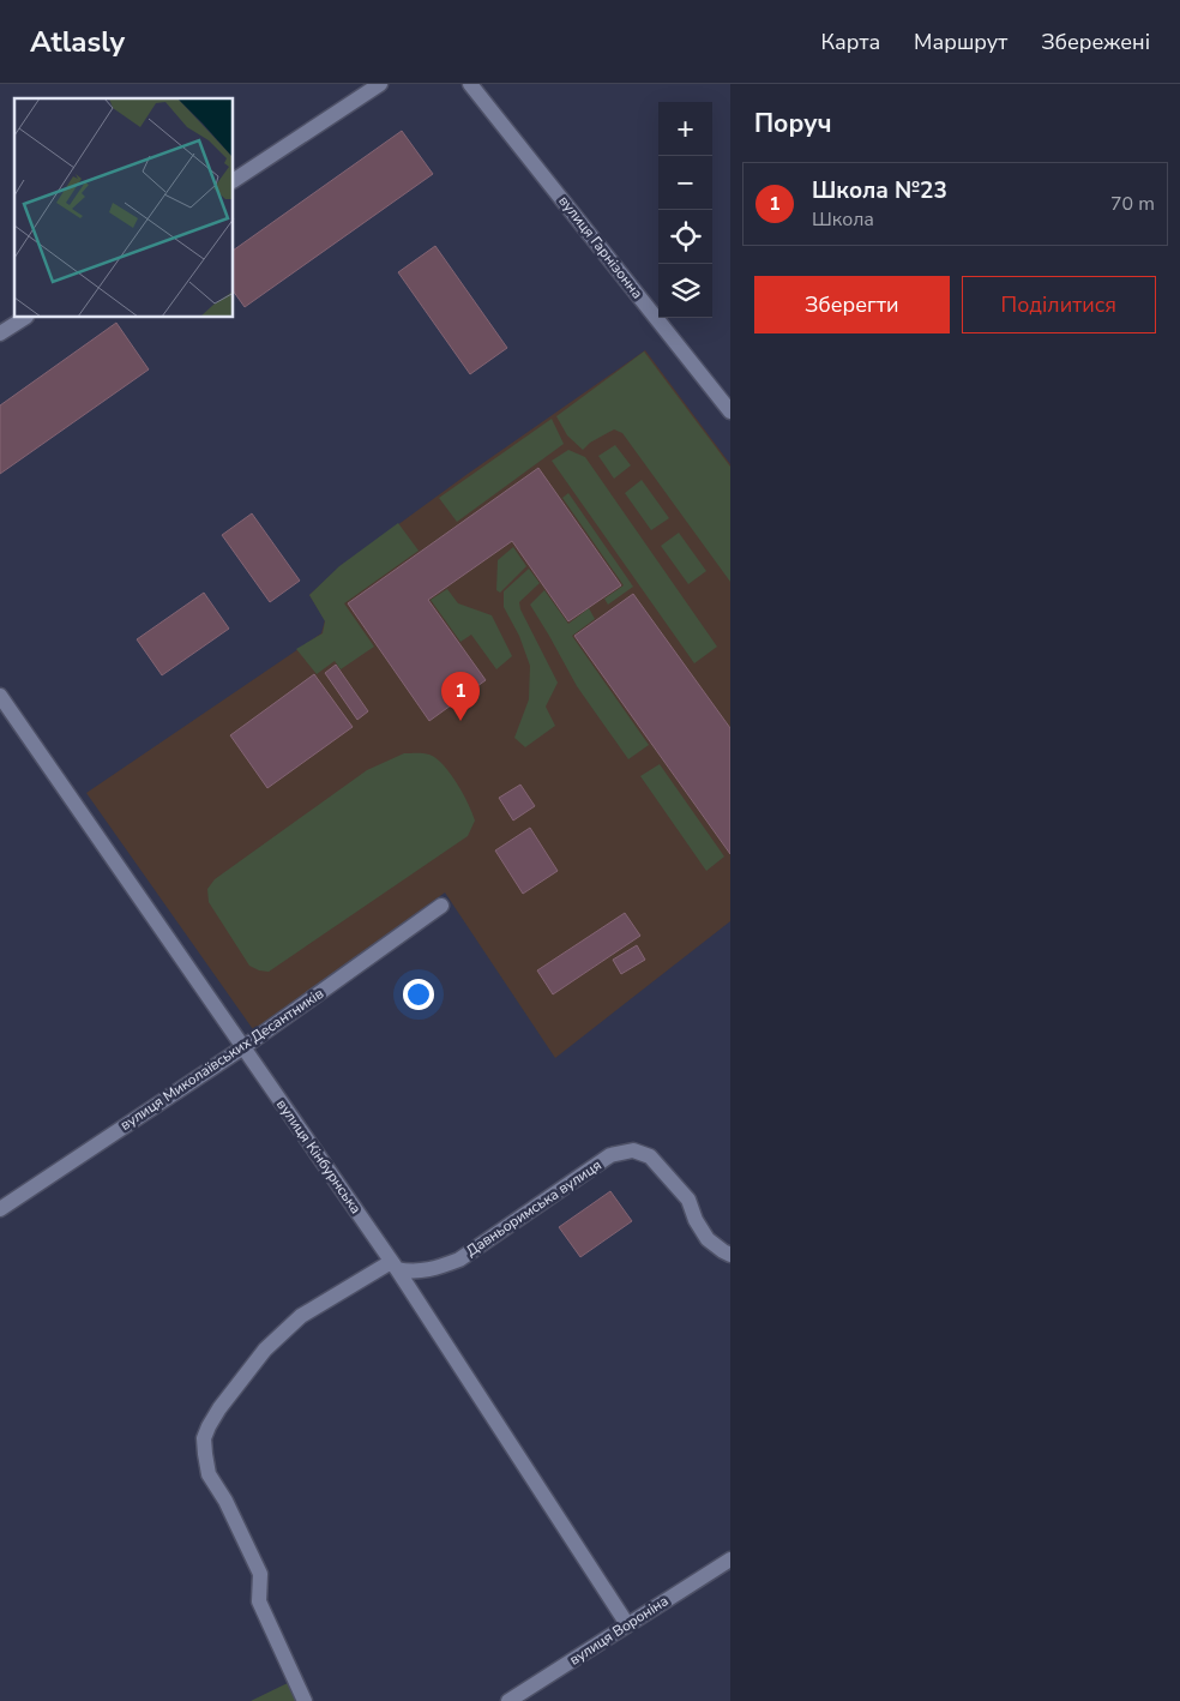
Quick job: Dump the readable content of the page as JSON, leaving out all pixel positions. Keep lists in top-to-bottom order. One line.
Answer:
{"streets":{"street":["вулиця Гарнізонна","вулиця Миколаївських Десантників","вулиця Кінбурнська","Давньоримська вулиця","вулиця Вороніна"]},"crossings":[["вулиця Миколаївських Десантників","вулиця Кінбурнська"],["вулиця Кінбурнська","Давньоримська вулиця"],["вулиця Кінбурнська","вулиця Вороніна"]],"page":{"header":"Atlasly","nav":["Карта","Маршрут","Збережені"],"heading":"Поруч","map_buttons":["+","−"],"list":[{"mark":"1","name":"Школа №23","note":"Школа","value":"70 m"}],"buttons":["Зберегти","Поділитися"],"pins":"1"}}
